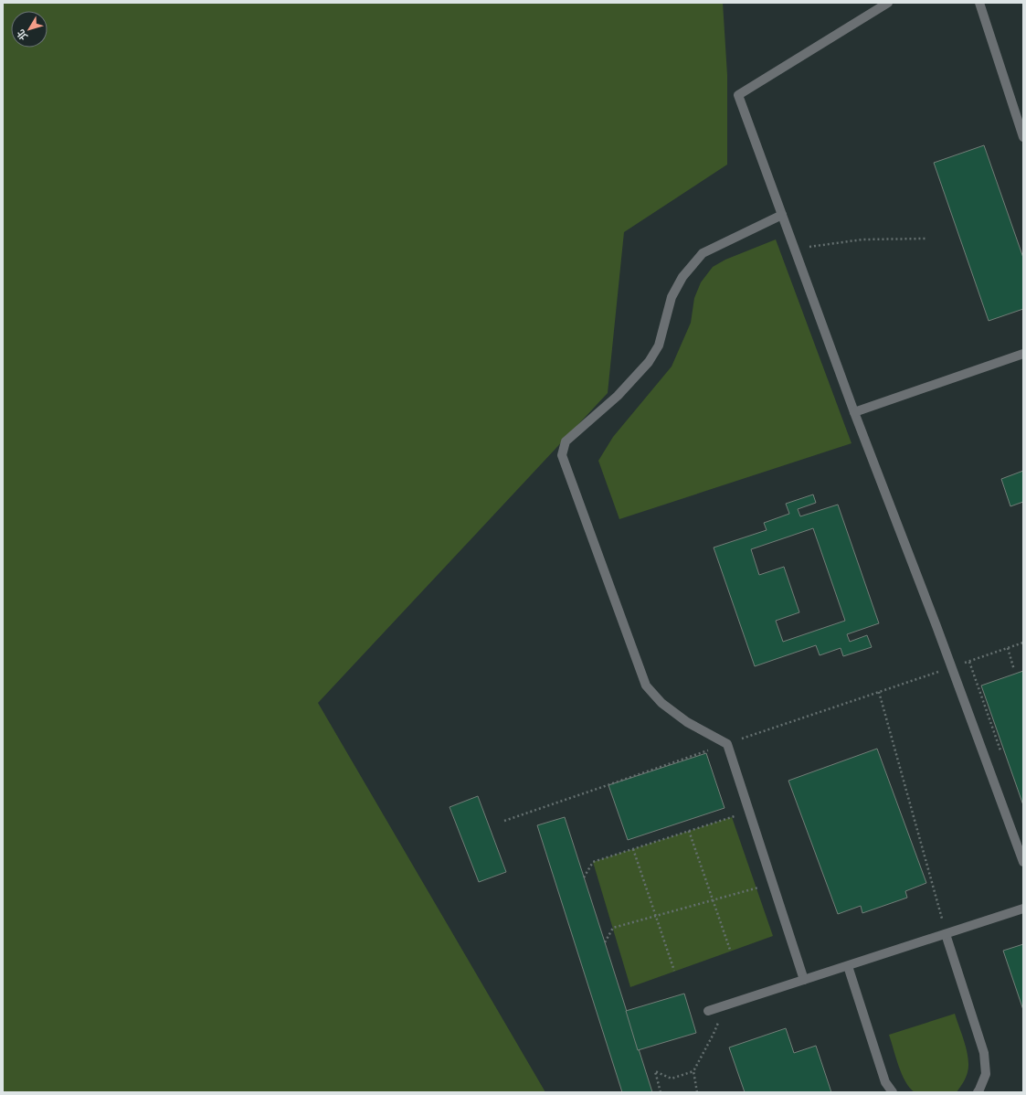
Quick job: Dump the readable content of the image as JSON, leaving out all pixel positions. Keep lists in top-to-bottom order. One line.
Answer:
{"north":"bottom left"}
